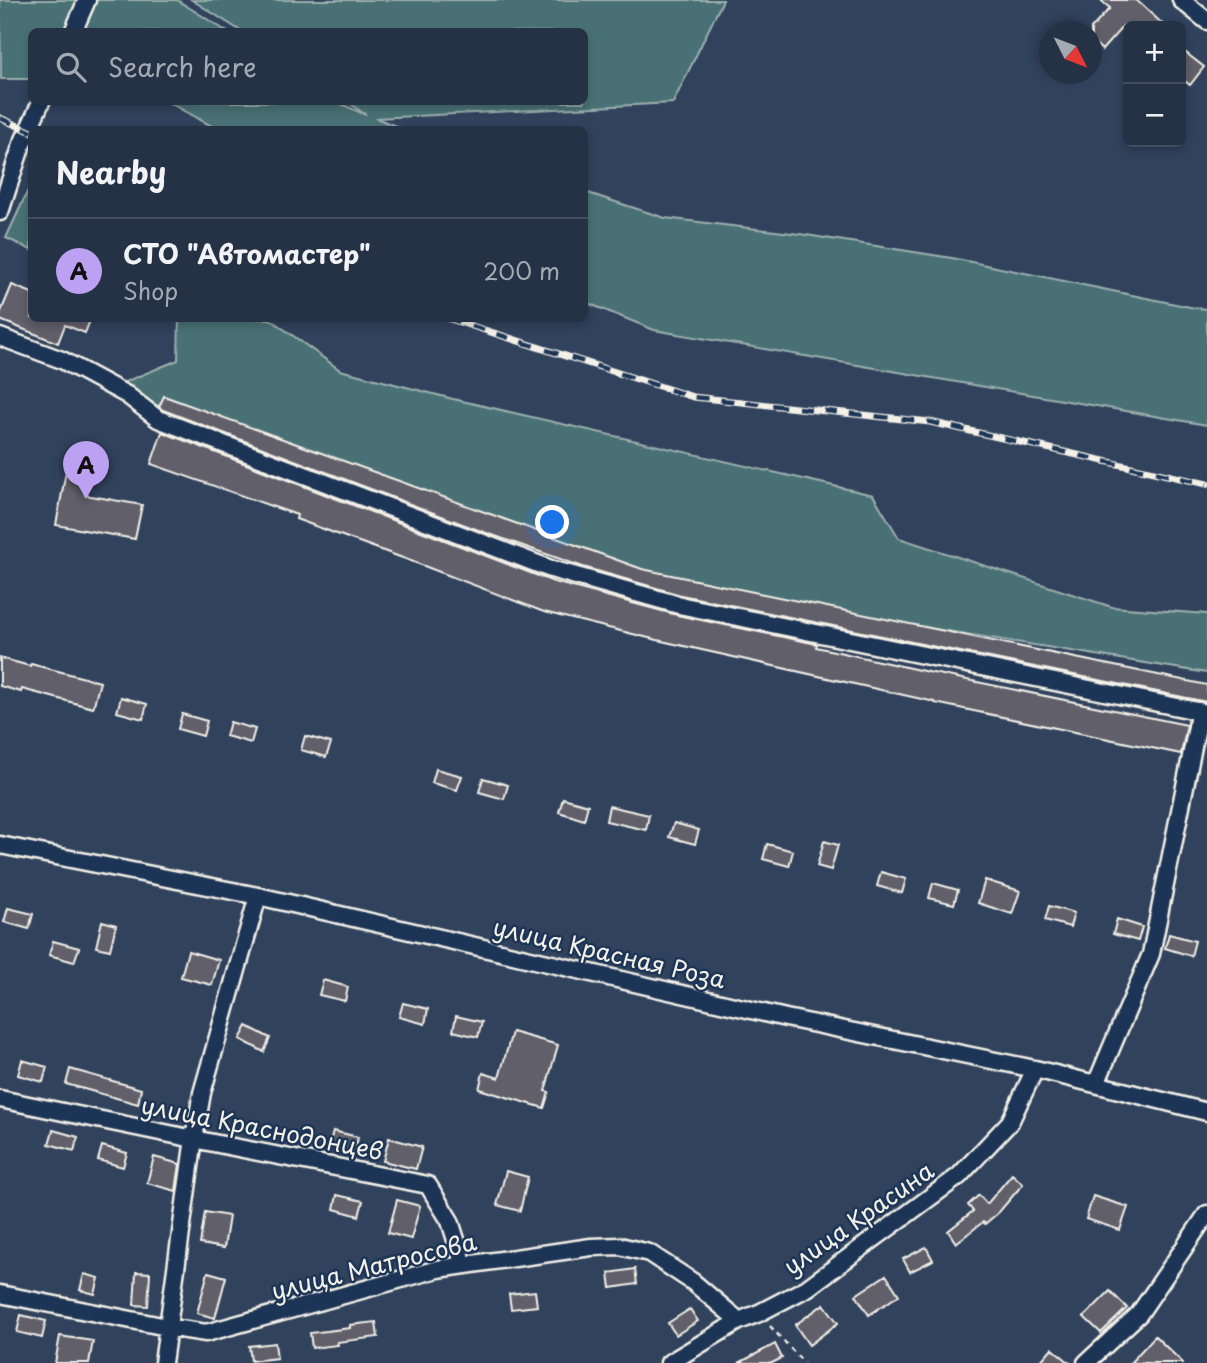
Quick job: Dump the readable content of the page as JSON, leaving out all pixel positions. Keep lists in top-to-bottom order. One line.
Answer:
{"streets":{"street":["улица Красная Роза","улица Краснодонцев","улица Красина","улица Матросова"]},"crossings":[["улица Красная Роза","улица Красина"],["улица Краснодонцев","улица Матросова"],["улица Красина","улица Матросова"]],"north":"bottom right","page":{"map_buttons":["+","−"],"search":"Search here","heading":"Nearby","list":[{"mark":"A","name":"СТО \"Автомастер\"","note":"Shop","value":"200 m"}],"pins":"A"}}
